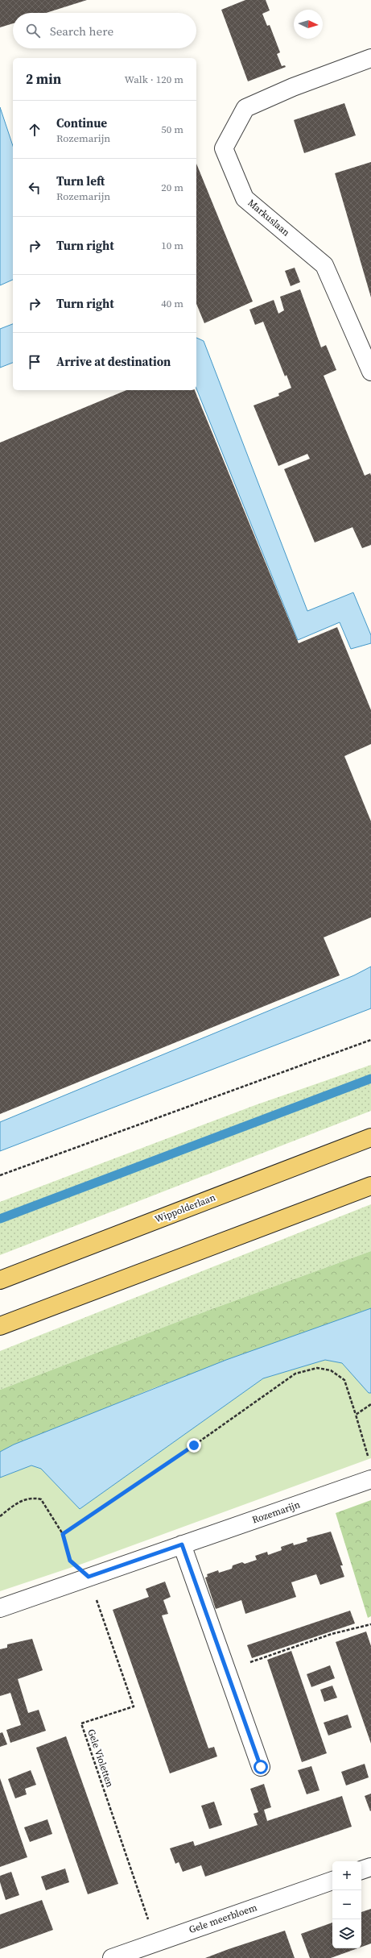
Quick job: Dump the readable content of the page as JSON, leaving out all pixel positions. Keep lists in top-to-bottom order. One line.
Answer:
{"streets":{"main road":["Wippolderlaan"],"street":["Markuslaan","Rozemarijn","Gele meerbloem"],"path":["Gele Violetten"]},"crossings":[["Rozemarijn","Gele Violetten"],["Gele Violetten","Gele meerbloem"]],"north":"right","page":{"search":"Search here","heading":["2 min","Walk · 120 m"],"list":[["Continue","Rozemarijn","50 m"],["Turn left","Rozemarijn","20 m"],["Turn right","10 m"],["Turn right","40 m"],"Arrive at destination"],"map_buttons":["+","−"]}}
